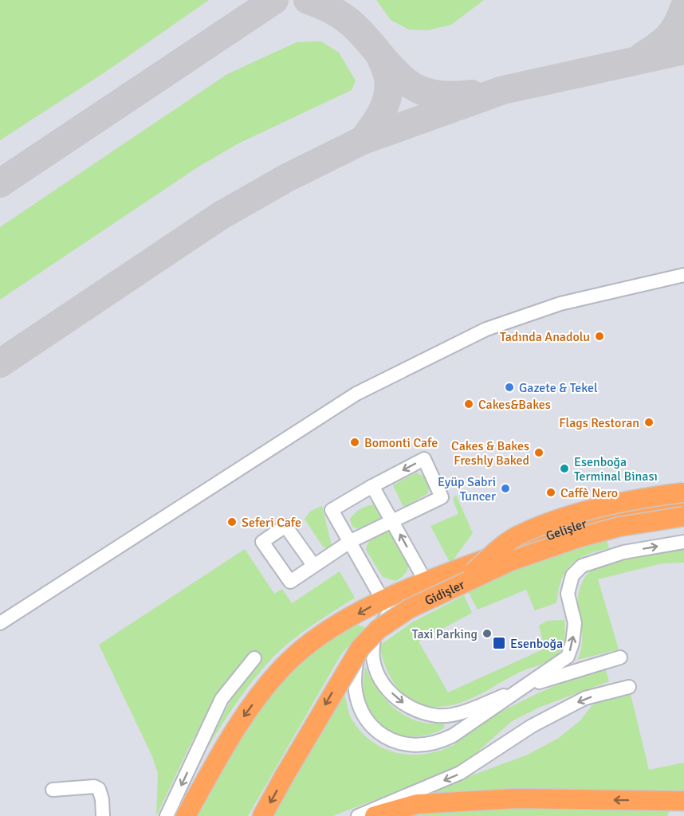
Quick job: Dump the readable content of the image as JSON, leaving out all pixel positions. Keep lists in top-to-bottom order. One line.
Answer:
{"streets":{"highway":["Gelişler","Gidişler"]},"one_way":["Gelişler","Gidişler"],"places":{"other":["Tadında Anadolu","Gazete & Tekel","Cakes&Bakes","Flags Restoran","Bomonti Cafe","Cakes & Bakes Freshly Baked","Esenboğa Terminal Binası","Eyüp Sabri Tuncer","Caffè Nero","Seferi Cafe","Taxi Parking"],"transit":["Esenboğa"]}}
